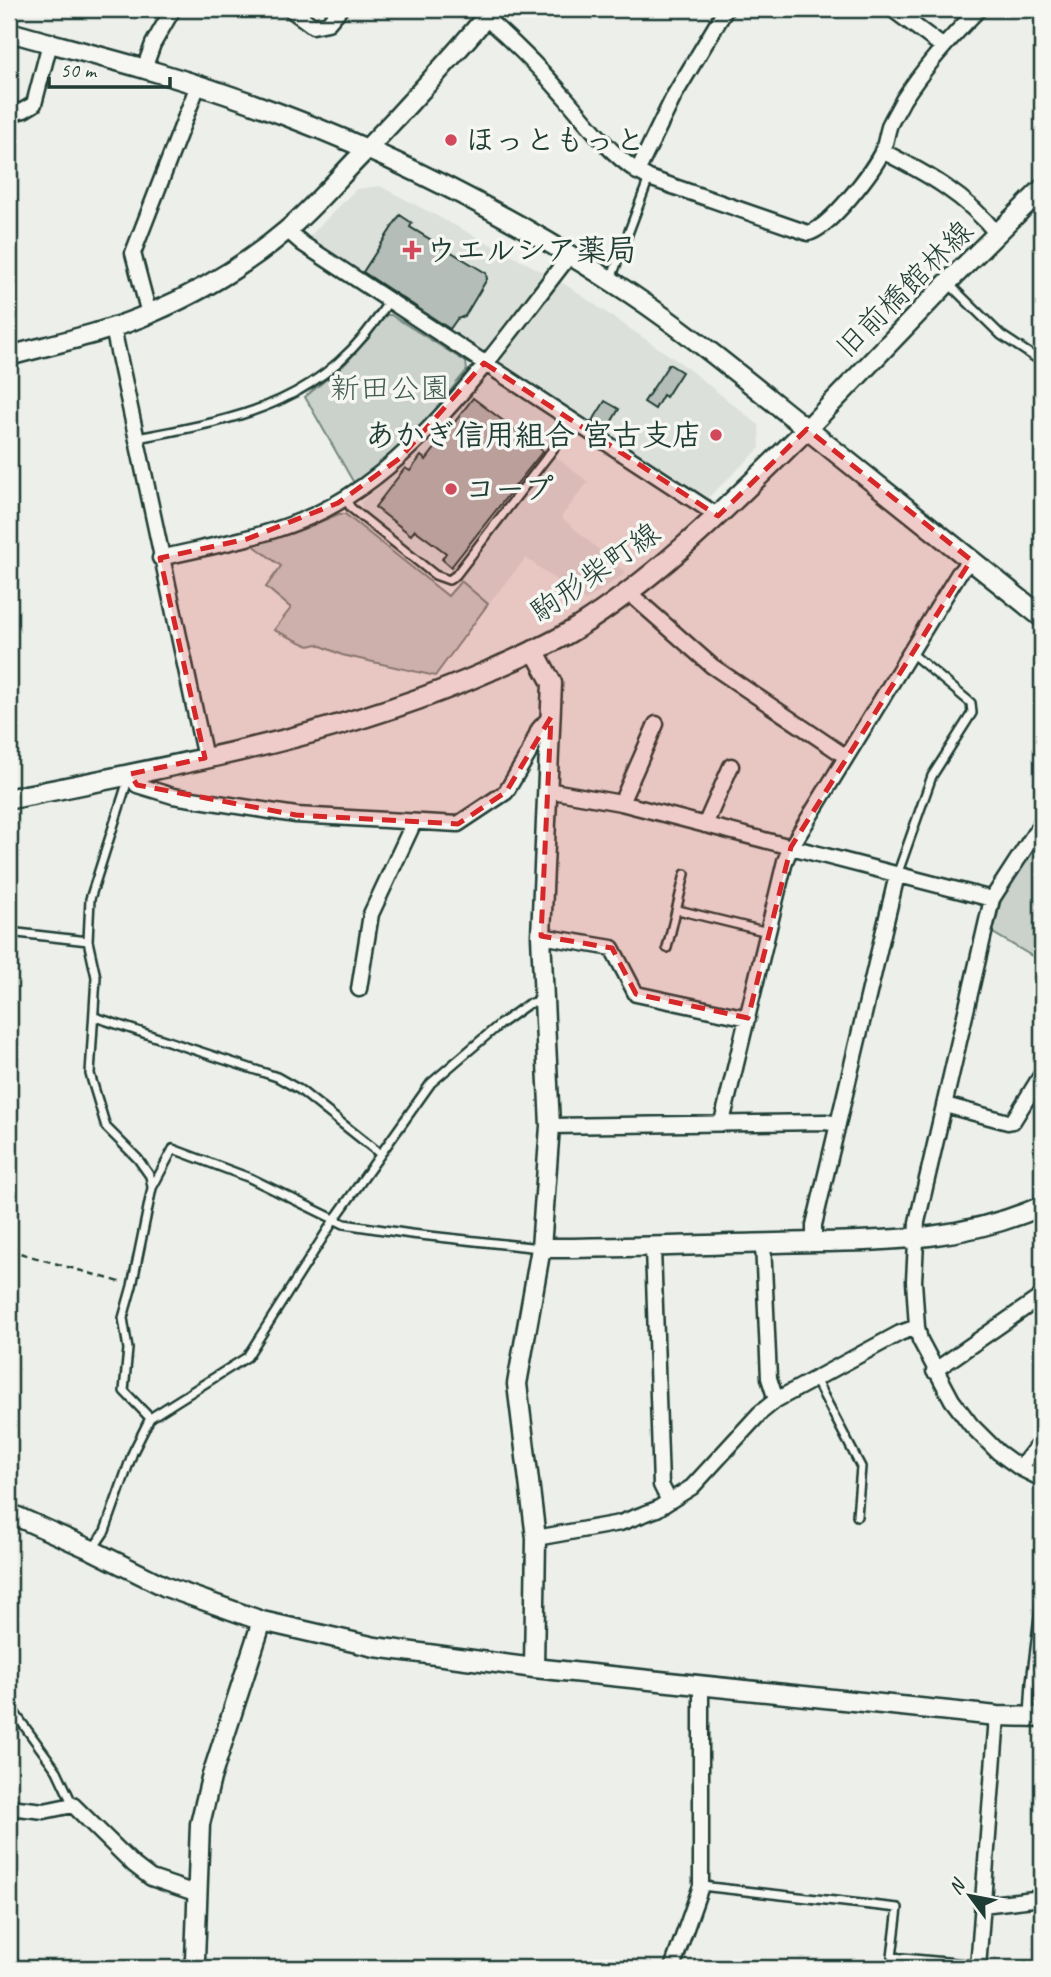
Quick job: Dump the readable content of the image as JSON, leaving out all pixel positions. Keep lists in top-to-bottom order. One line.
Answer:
{"streets":{"main road":["駒形柴町線"],"street":["旧前橋館林線"]},"crossings":[["旧前橋館林線","駒形柴町線"]],"parks":["新田公園"],"places":{"other":["ほっともっと","あかぎ信用組合 宮古支店","コープ"],"health":["ウエルシア薬局"]},"scale_bar":"50 m","north":"top left"}
